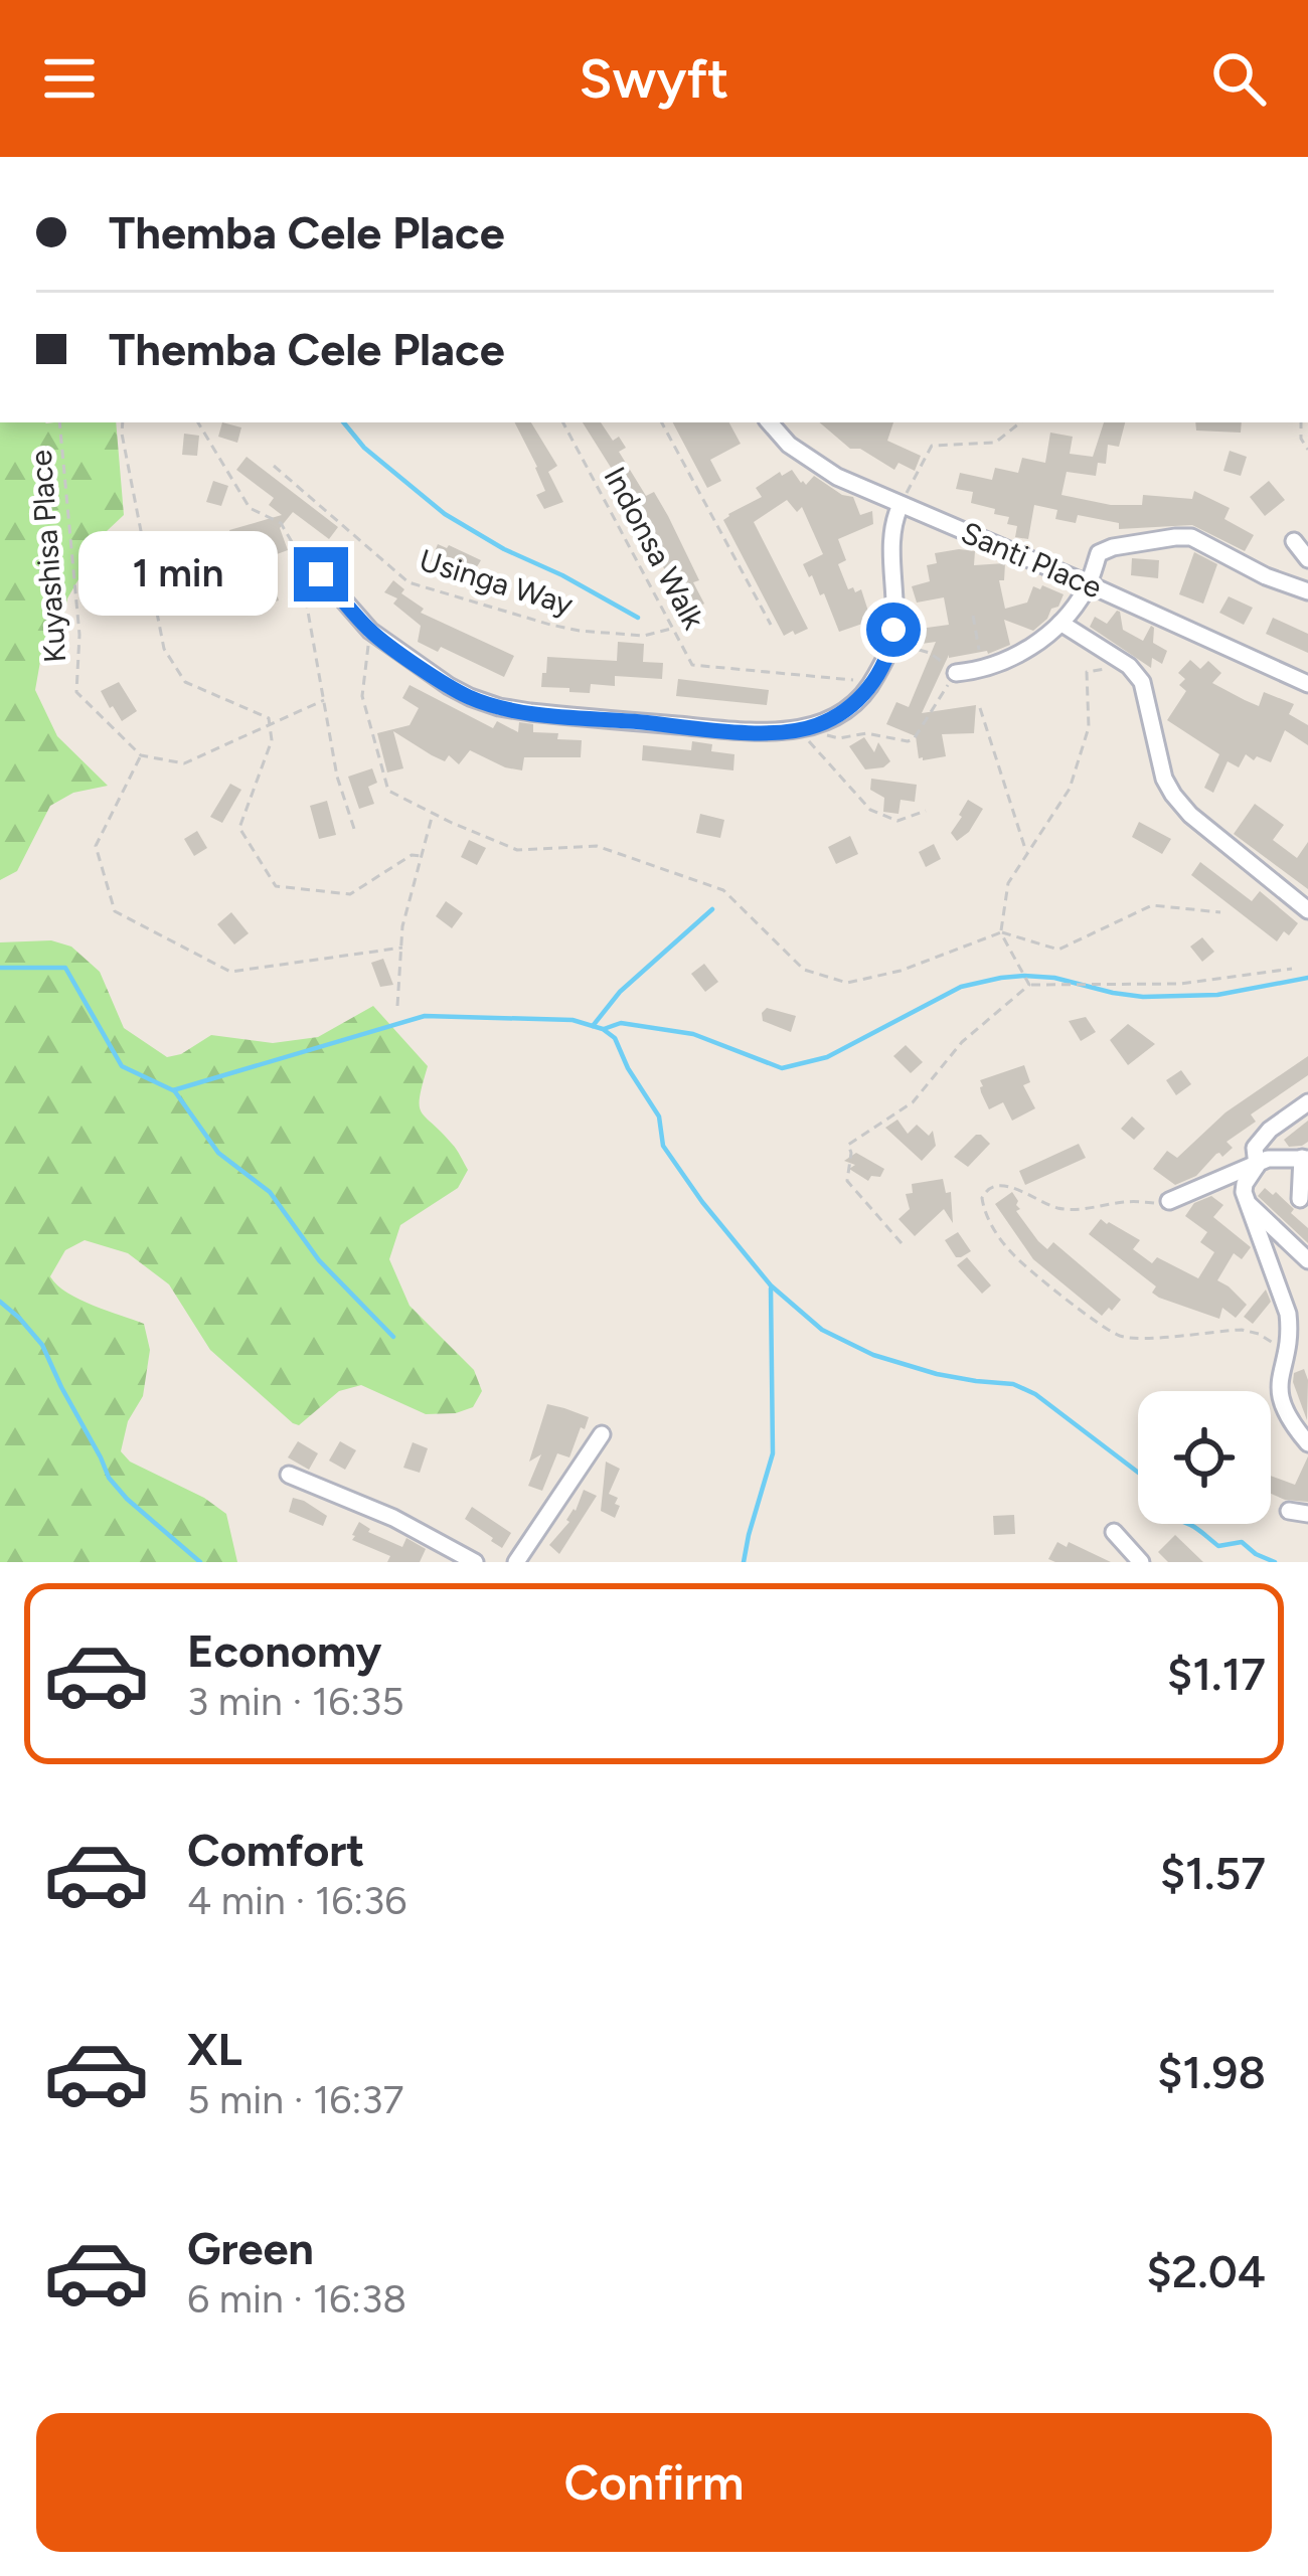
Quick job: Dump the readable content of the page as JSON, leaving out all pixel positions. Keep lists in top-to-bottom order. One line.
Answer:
{"streets":{"street":["Santi Place"],"path":["Indonsa Walk","Kuyashisa Place","Usinga Way"]},"crossings":[["Indonsa Walk","Usinga Way"]],"page":{"header":"Swyft","banner":["Themba Cele Place","Themba Cele Place"],"bubble":"1 min","list":[{"name":"Economy","note":"3 min · 16:35","value":"$1.17"},{"name":"Comfort","note":"4 min · 16:36","value":"$1.57"},{"name":"XL","note":"5 min · 16:37","value":"$1.98"},{"name":"Green","note":"6 min · 16:38","value":"$2.04"}],"buttons":"Confirm"}}
